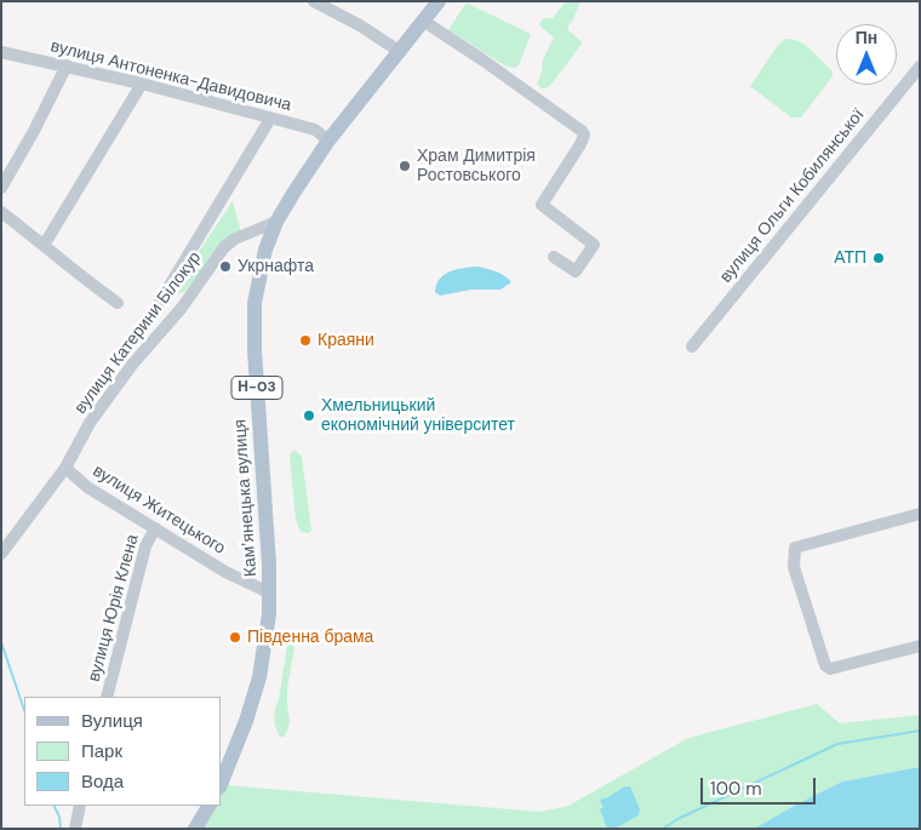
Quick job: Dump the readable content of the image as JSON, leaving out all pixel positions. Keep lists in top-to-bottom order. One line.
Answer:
{"streets":{"main road":["Н-03","Камʼянецька вулиця"],"street":["вулиця Антоненка-Давидовича","вулиця Ольги Кобилянської","вулиця Катерини Білокур","вулиця Житецького","вулиця Юрія Клена"]},"crossings":[["вулиця Антоненка-Давидовича","вулиця Катерини Білокур"],["вулиця Антоненка-Давидовича","Камʼянецька вулиця"],["вулиця Катерини Білокур","Камʼянецька вулиця"],["вулиця Катерини Білокур","вулиця Житецького"],["Камʼянецька вулиця","вулиця Житецького"],["вулиця Житецького","вулиця Юрія Клена"]],"places":["Храм Димитрія Ростовського","АТП","Укрнафта","Краяни","Хмельницький економічний університет","Південна брама"],"legend":["Вулиця","Парк","Вода"],"scale_bar":"100 m","north":"top"}
